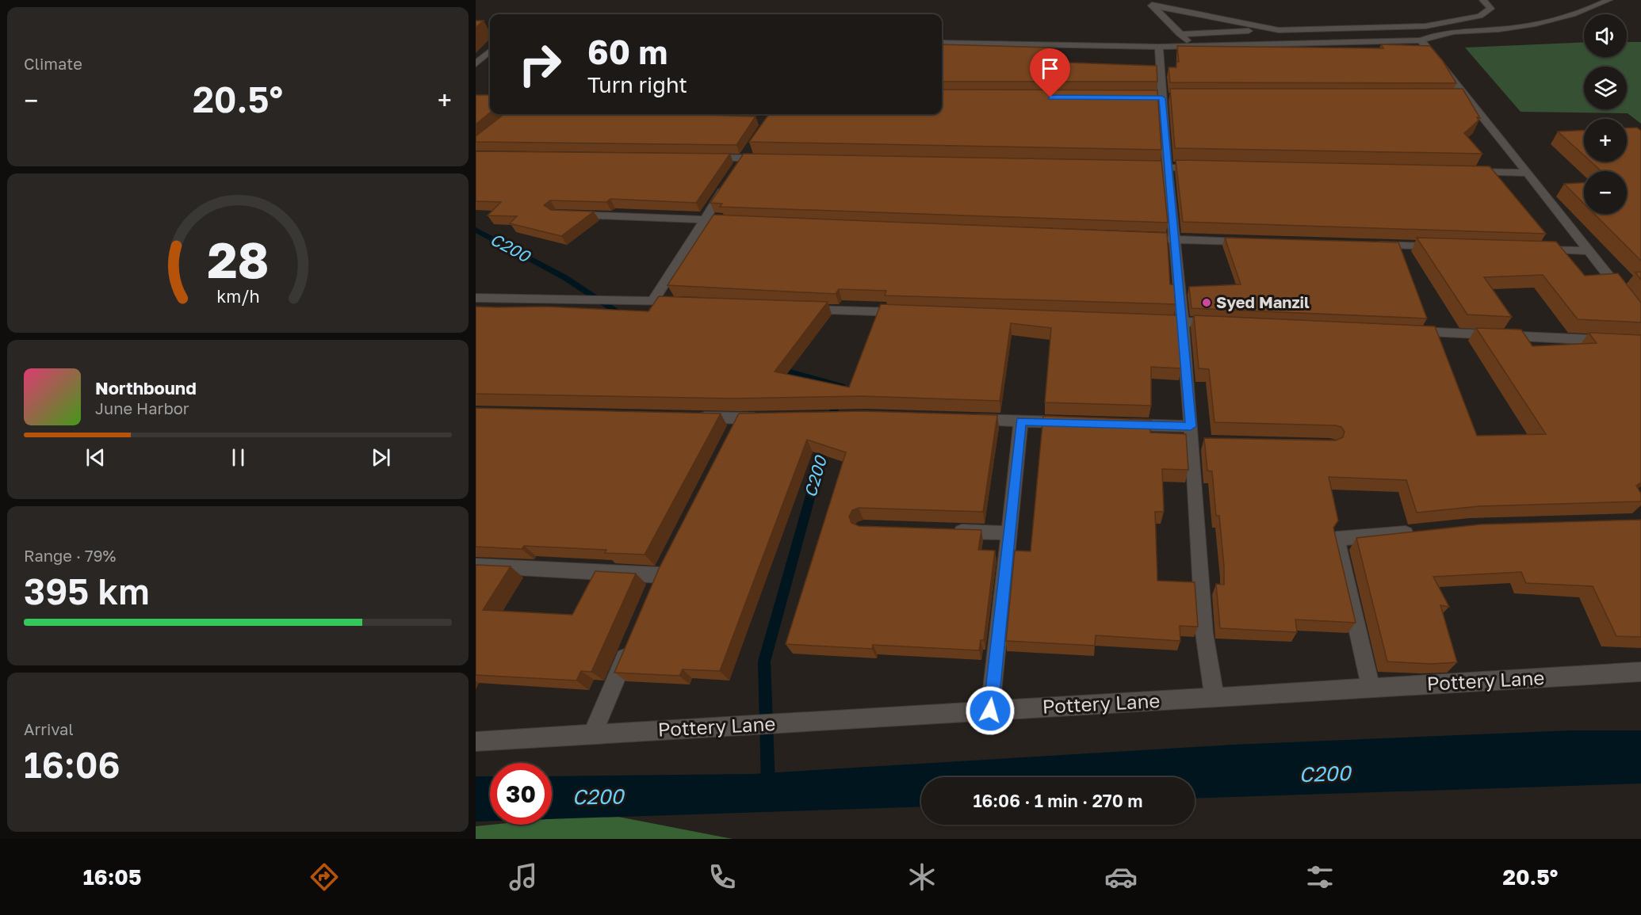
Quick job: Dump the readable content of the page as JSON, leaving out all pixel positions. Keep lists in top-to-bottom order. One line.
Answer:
{"streets":{"street":["Pottery Lane"]},"water":["C200"],"places":["Syed Manzil"],"page":{"tile":["Climate",["Range · 79%","395 km"],["Arrival","16:06"]],"map_buttons":["+","−"],"turn":["60 m","Turn right"],"heat":["−","20.5°","+"],"song":["Northbound","June Harbor"],"limit":"30","trip":"16:06 · 1 min · 270 m","tabs":["16:05","20.5°"],"gauge":["28","km/h"]}}
